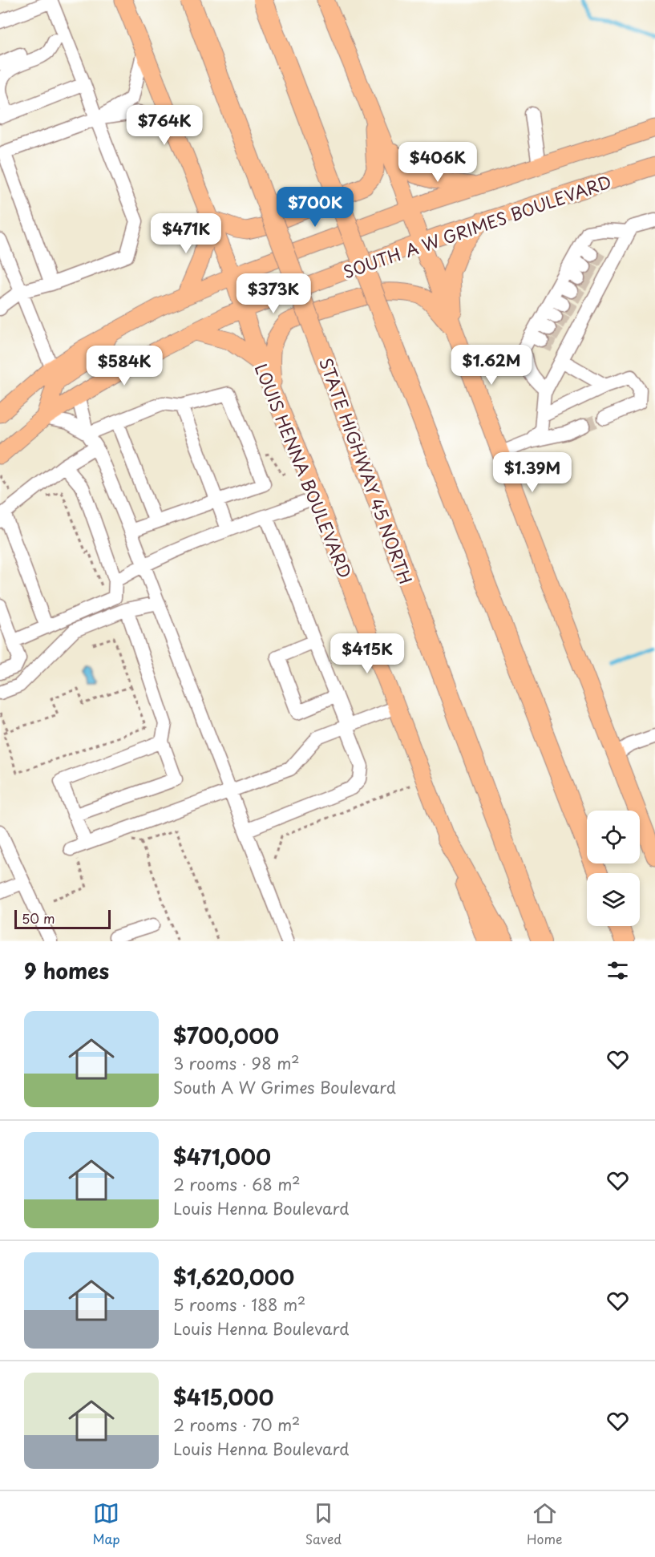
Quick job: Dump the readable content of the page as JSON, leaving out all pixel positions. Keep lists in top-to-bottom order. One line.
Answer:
{"streets":{"highway":["STATE HIGHWAY 45 NORTH"],"main road":["SOUTH A W GRIMES BOULEVARD","LOUIS HENNA BOULEVARD"]},"crossings":[["SOUTH A W GRIMES BOULEVARD","LOUIS HENNA BOULEVARD"]],"scale_bar":"50 m","page":{"price":["$764K","$406K","$700K","$471K","$373K","$1.62M","$584K","$1.39M","$415K"],"scale":"50 m","heading":"9 homes","list":[{"name":"$700,000","note":"3 rooms · 98 m² · South A W Grimes Boulevard"},{"name":"$471,000","note":"2 rooms · 68 m² · Louis Henna Boulevard"},{"name":"$1,620,000","note":"5 rooms · 188 m² · Louis Henna Boulevard"},{"name":"$415,000","note":"2 rooms · 70 m² · Louis Henna Boulevard"}],"tabs":["Map","Saved","Home"]}}
